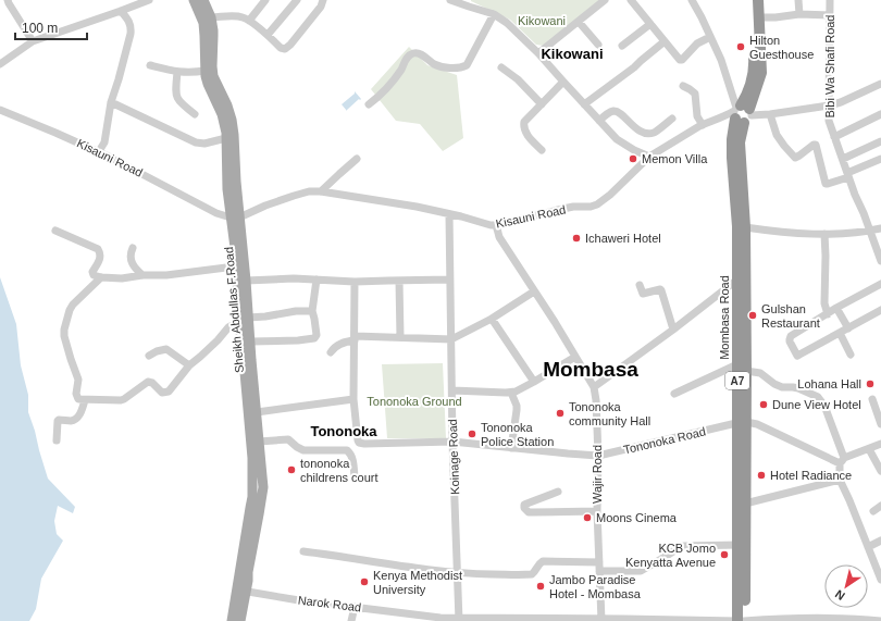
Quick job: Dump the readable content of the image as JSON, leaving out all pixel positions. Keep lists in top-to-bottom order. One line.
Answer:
{"streets":{"highway":["Mombasa Road","A7"],"main road":["Sheikh Abdullas F.Road"],"street":["Bibi Wa Shafi Road","Kisauni Road","Tononoka Road","Koinage Road","Wajir Road","Narok Road"]},"crossings":[["Kisauni Road","Sheikh Abdullas F.Road"],["Kisauni Road","Mombasa Road"],["Kisauni Road","A7"],["Kisauni Road","Koinage Road"],["Kisauni Road","Wajir Road"],["Sheikh Abdullas F.Road","Narok Road"],["Mombasa Road","A7"],["Mombasa Road","Tononoka Road"],["Mombasa Road","Narok Road"],["Tononoka Road","Koinage Road"],["Tononoka Road","Wajir Road"],["Koinage Road","Narok Road"],["Wajir Road","Narok Road"]],"districts":["Kikowani","Mombasa","Tononoka"],"parks":["Kikowani","Tononoka Ground"],"places":["Hilton Guesthouse","Memon Villa","Ichaweri Hotel","Gulshan Restaurant","Lohana Hall","Dune View Hotel","Tononoka community Hall","Tononoka Police Station","tononoka childrens court","Hotel Radiance","Moons Cinema","KCB Jomo Kenyatta Avenue","Kenya Methodist University","Jambo Paradise Hotel - Mombasa"],"scale_bar":"100 m","north":"bottom left"}
